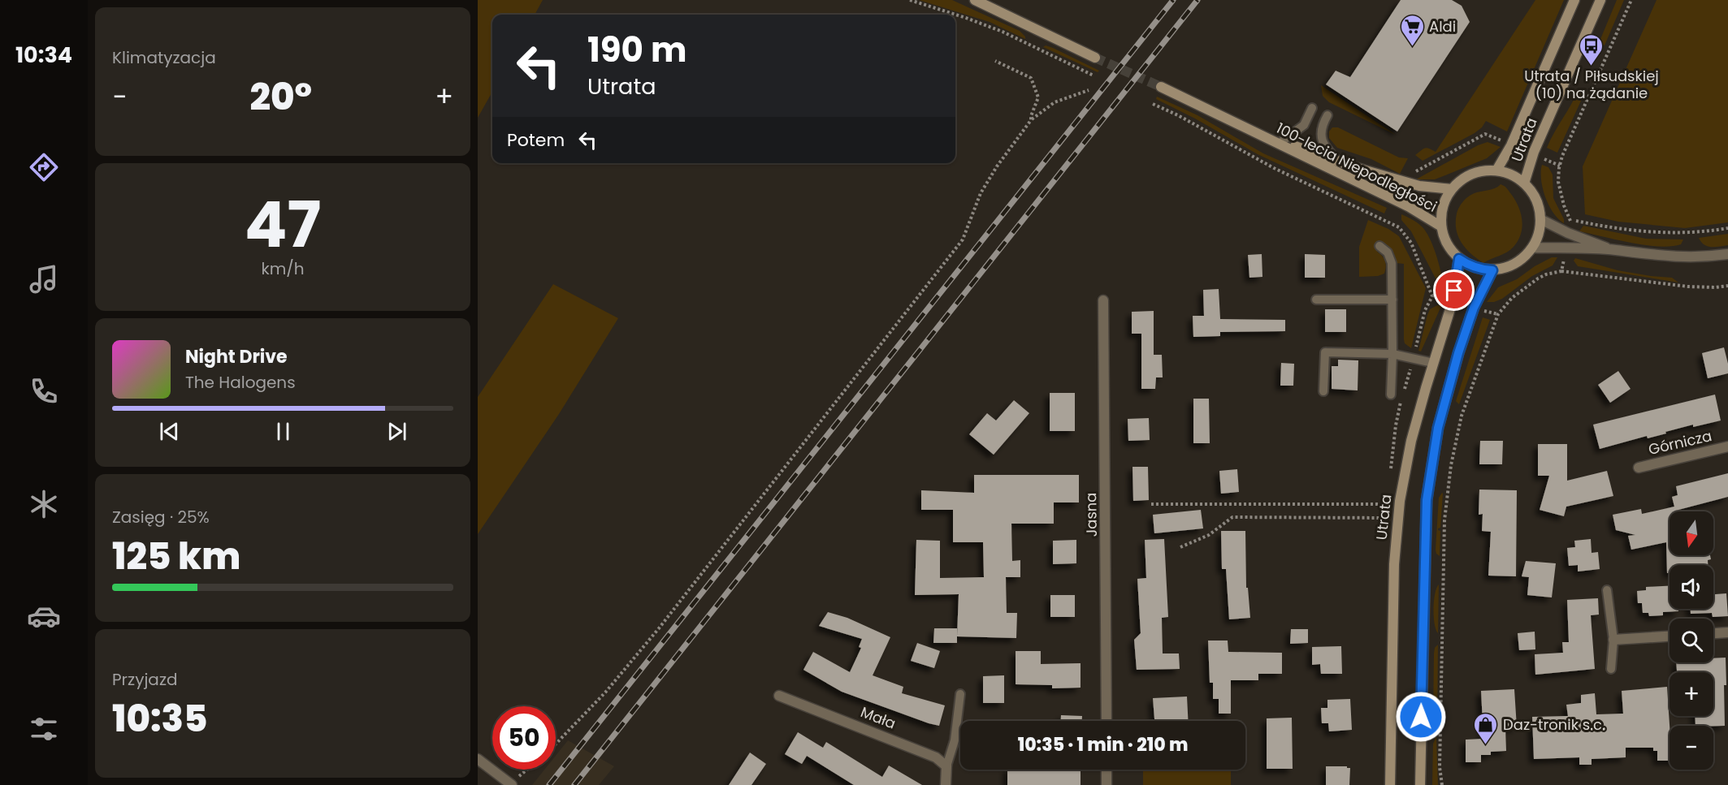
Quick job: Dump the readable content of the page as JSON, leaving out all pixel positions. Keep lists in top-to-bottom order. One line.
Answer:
{"streets":{"main road":["Utrata","100-lecia Niepodległości"],"street":["Górnicza","Jasna","Mała"]},"crossings":[["Utrata","100-lecia Niepodległości"]],"places":{"supermarket":["Aldi"],"bus stop":["Utrata / Piłsudskiej (10) na żądanie"],"shop":["Daz-tronik s.c."]},"north":"bottom","page":{"tabs":"10:34","tile":["Klimatyzacja",["47","km/h"],["Zasięg · 25%","125 km"],["Przyjazd","10:35"]],"turn":["190 m","Utrata"],"heat":["−","20°","+"],"then":"Potem","song":["Night Drive","The Halogens"],"map_buttons":["+","−"],"limit":"50","trip":"10:35 · 1 min · 210 m"}}
